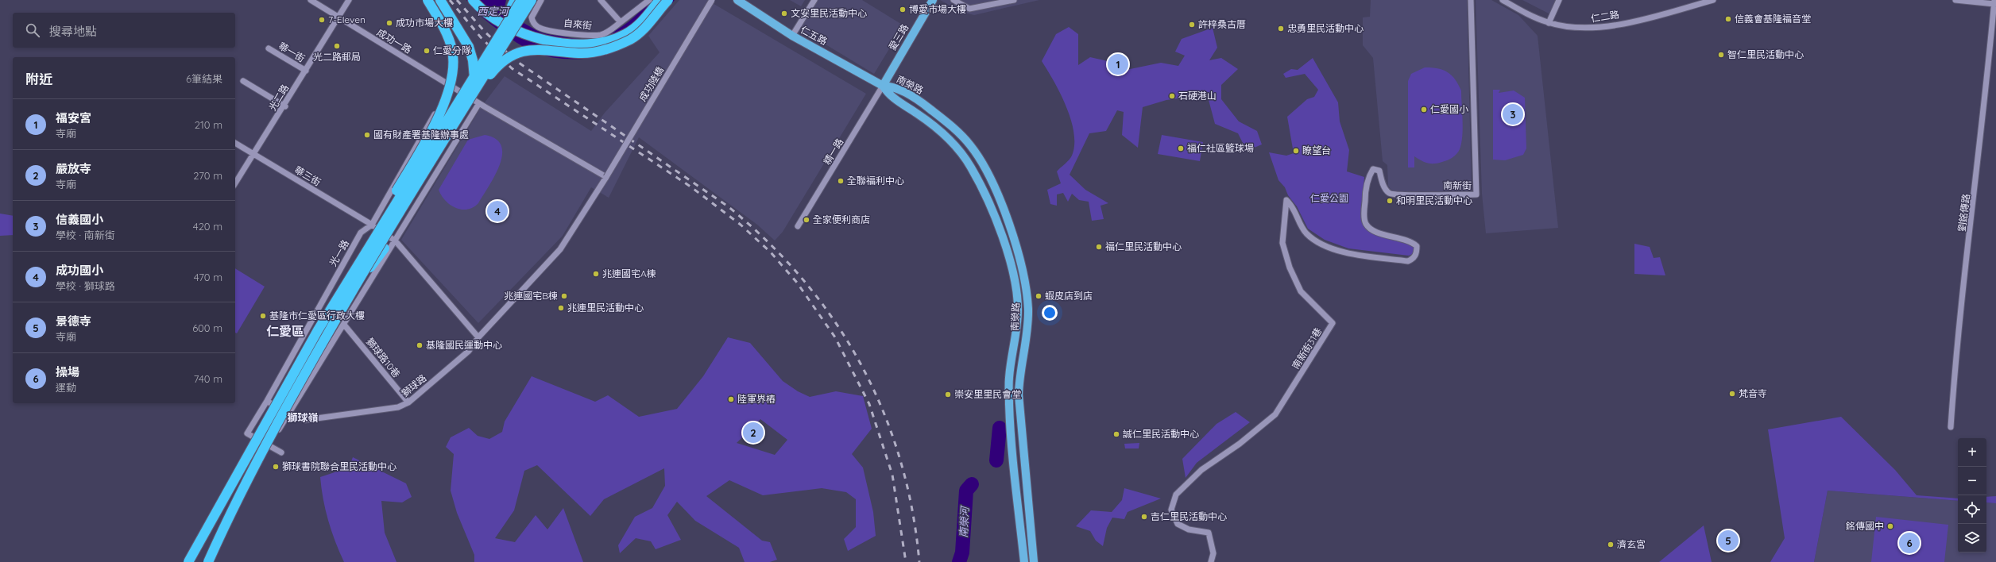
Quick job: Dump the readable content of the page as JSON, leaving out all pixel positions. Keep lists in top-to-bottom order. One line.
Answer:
{"streets":{"main road":["仁五路","愛三路","南榮路"],"street":["仁二路","自來街","成功一路","華一街","成功陸橋","光二路","精一路","華三街","南新街","劉銘傳路","光一路","南新街31巷","獅球路10巷","獅球路"]},"crossings":[["仁五路","愛三路"],["仁五路","南榮路"],["仁五路","精一路"],["愛三路","南榮路"],["愛三路","精一路"],["成功一路","成功陸橋"],["成功一路","光二路"],["成功一路","光一路"],["華一街","光二路"],["成功陸橋","獅球路"],["南榮路","精一路"],["光二路","華三街"],["華三街","光一路"],["南新街","南新街31巷"],["獅球路10巷","獅球路"]],"districts":["仁愛區","獅球嶺"],"water":["西定河","南榮河"],"parks":["仁愛公園"],"places":["博愛市場大樓","文安里民活動中心","信義會基隆福音堂","7-Eleven","成功市場大樓","許梓桑古厝","忠勇里民活動中心","光二路郵局","仁愛分隊","智仁里民活動中心","石硬港山","仁愛國小","國有財產署基隆辦事處","福仁社區籃球場","瞭望台","全聯福利中心","和明里民活動中心","全家便利商店","福仁里民活動中心","兆連國宅A棟","兆連國宅B棟","蝦皮店到店","兆連里民活動中心","基隆市仁愛區行政大樓","基隆國民運動中心","梵音寺","崇安里里民會堂","陸軍界樁","誠仁里民活動中心","獅球書院聯合里民活動中心","吉仁里民活動中心","銘傳國中","濟玄宮"],"page":{"search":"搜尋地點","pins":["1","3","4","2","5","6"],"heading":["附近","6筆結果"],"list":[{"mark":"1","name":"福安宮","note":"寺廟","value":"210 m"},{"mark":"2","name":"嚴放寺","note":"寺廟","value":"270 m"},{"mark":"3","name":"信義國小","note":"學校 · 南新街","value":"420 m"},{"mark":"4","name":"成功國小","note":"學校 · 獅球路","value":"470 m"},{"mark":"5","name":"景德寺","note":"寺廟","value":"600 m"},{"mark":"6","name":"操場","note":"運動","value":"740 m"}],"map_buttons":["+","−"]}}
